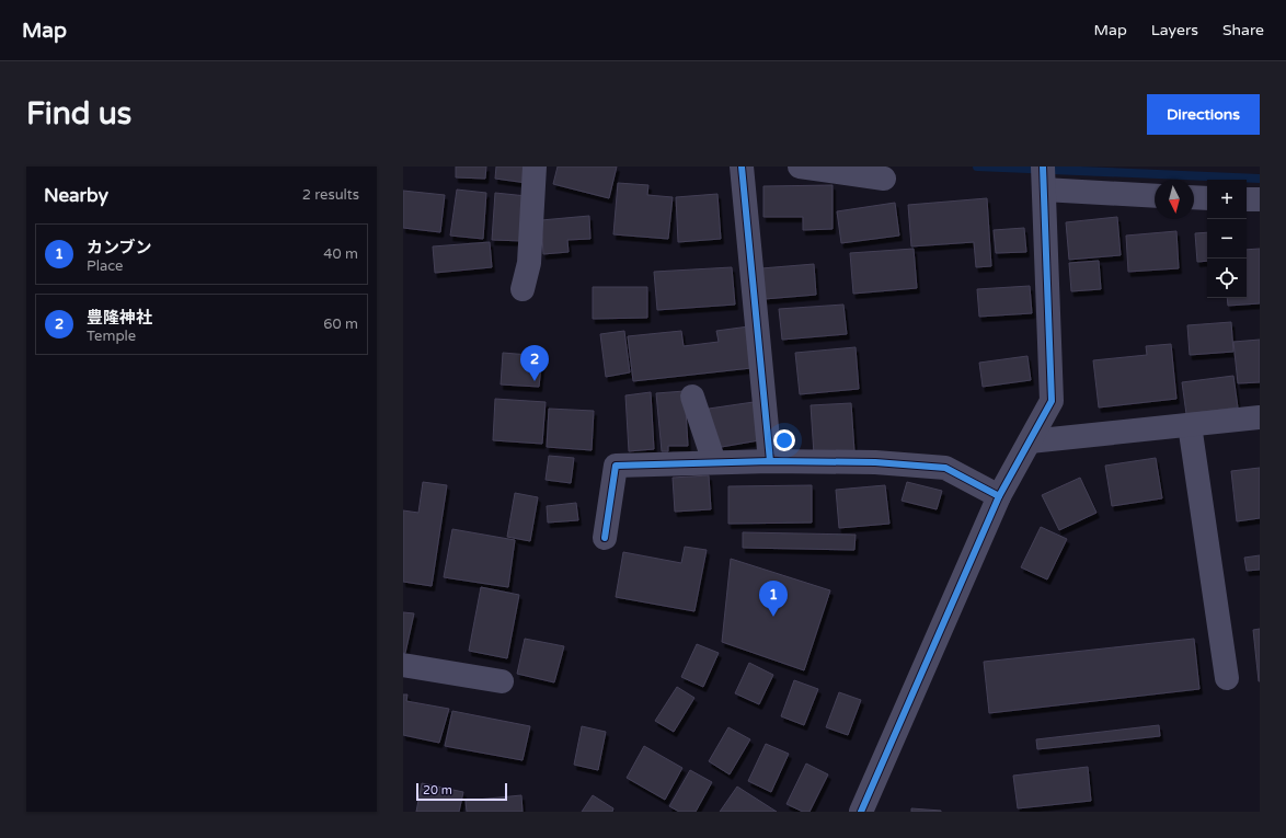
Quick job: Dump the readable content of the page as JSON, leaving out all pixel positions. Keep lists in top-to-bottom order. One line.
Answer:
{"scale_bar":"20 m","north":"bottom","page":{"header":"Map","nav":["Map","Layers","Share"],"buttons":"Directions","title":"Find us","heading":["Nearby","2 results"],"map_buttons":["+","−"],"list":[{"mark":"1","name":"カンブン","note":"Place","value":"40 m"},{"mark":"2","name":"豊隆神社","note":"Temple","value":"60 m"}],"pins":["2","1"],"scale":"20 m"}}
